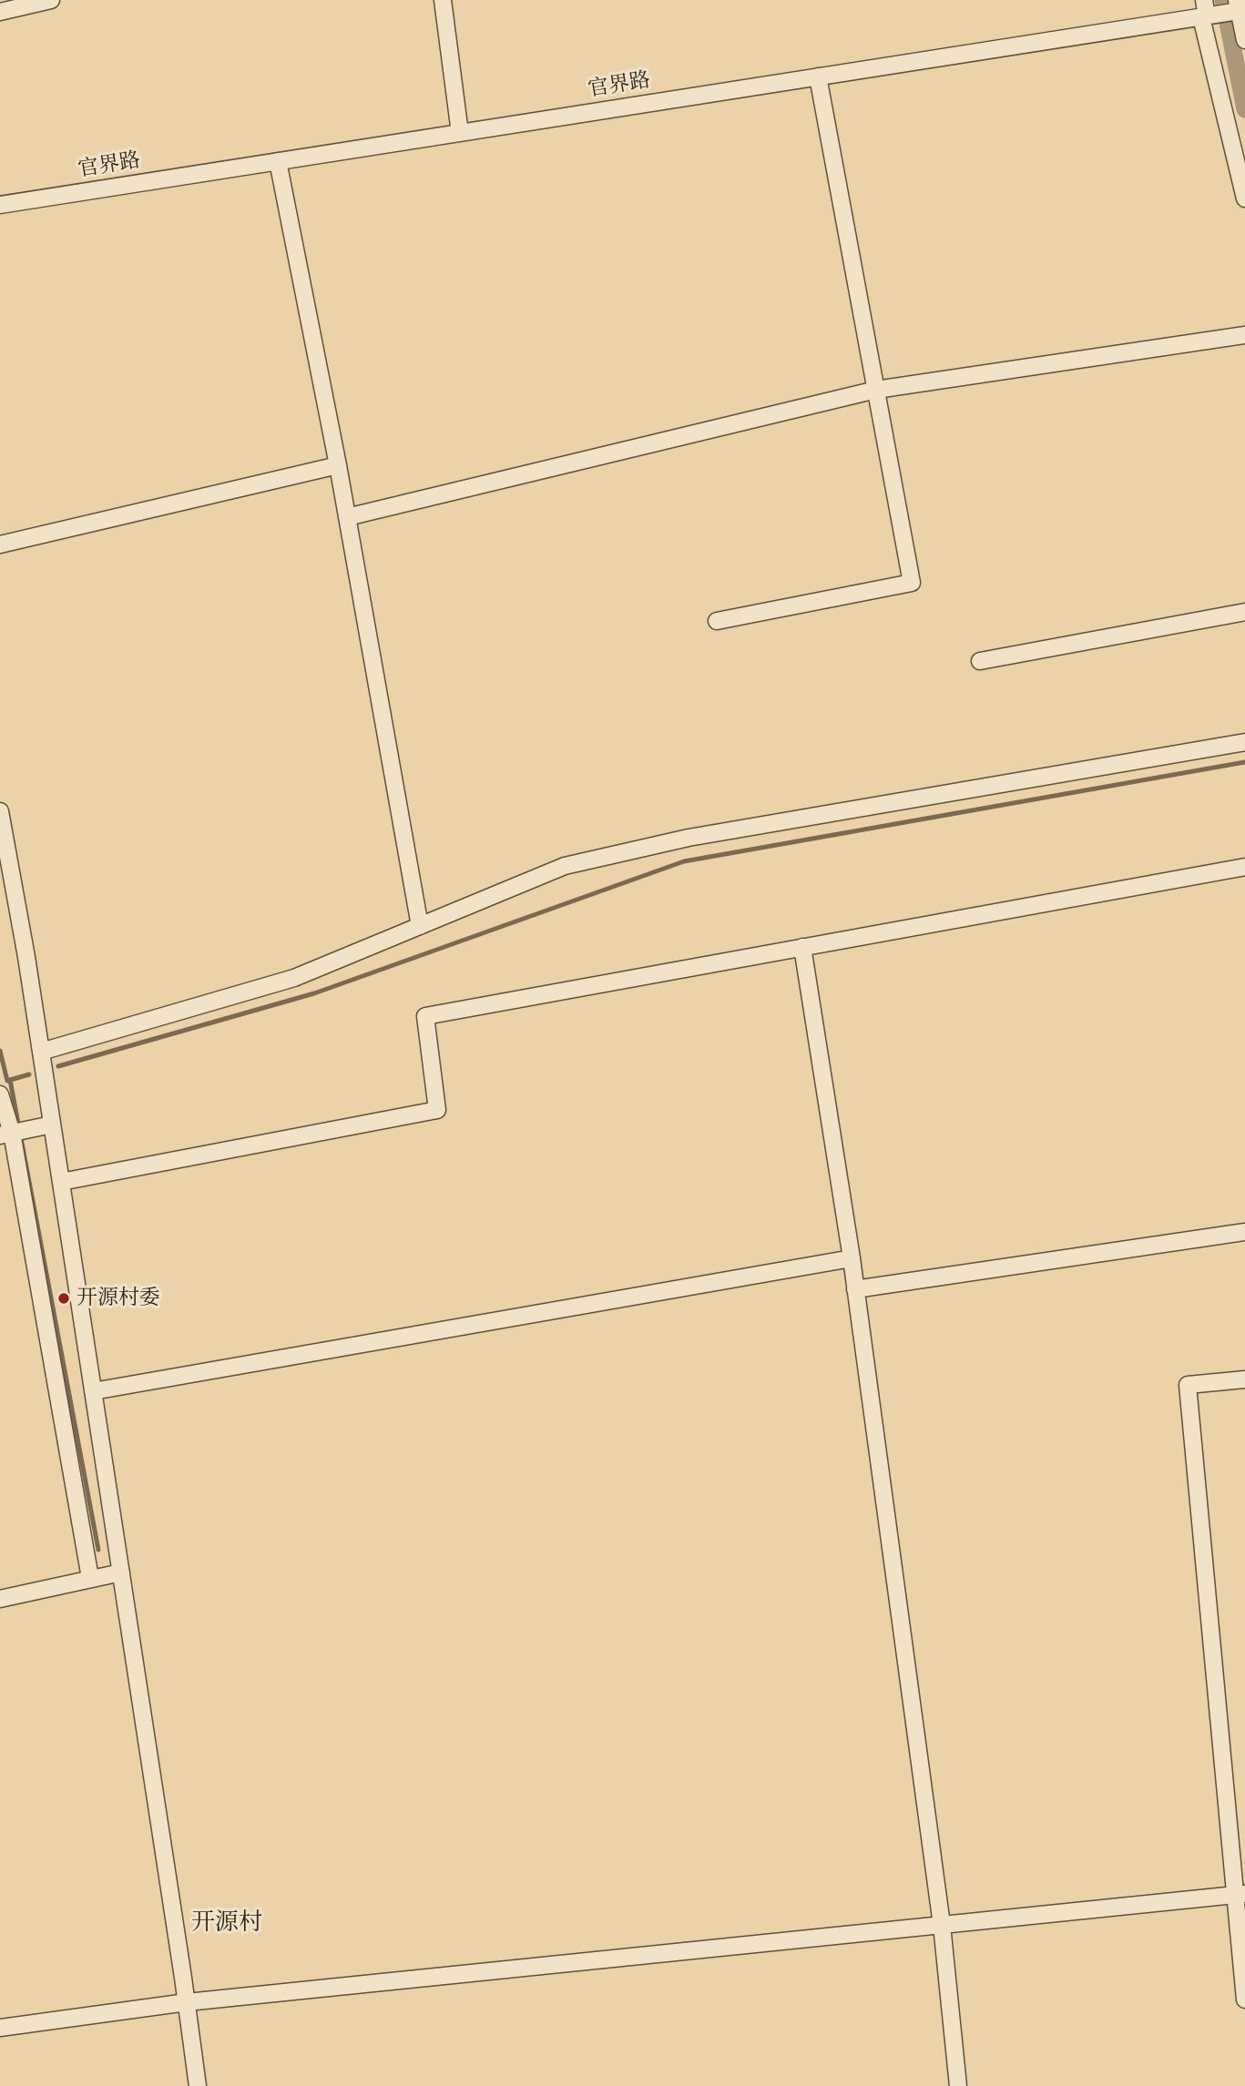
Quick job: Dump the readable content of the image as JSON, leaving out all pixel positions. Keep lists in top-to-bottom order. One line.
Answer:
{"streets":{"street":["官界路"]},"districts":["开源村"],"places":["开源村委"]}
